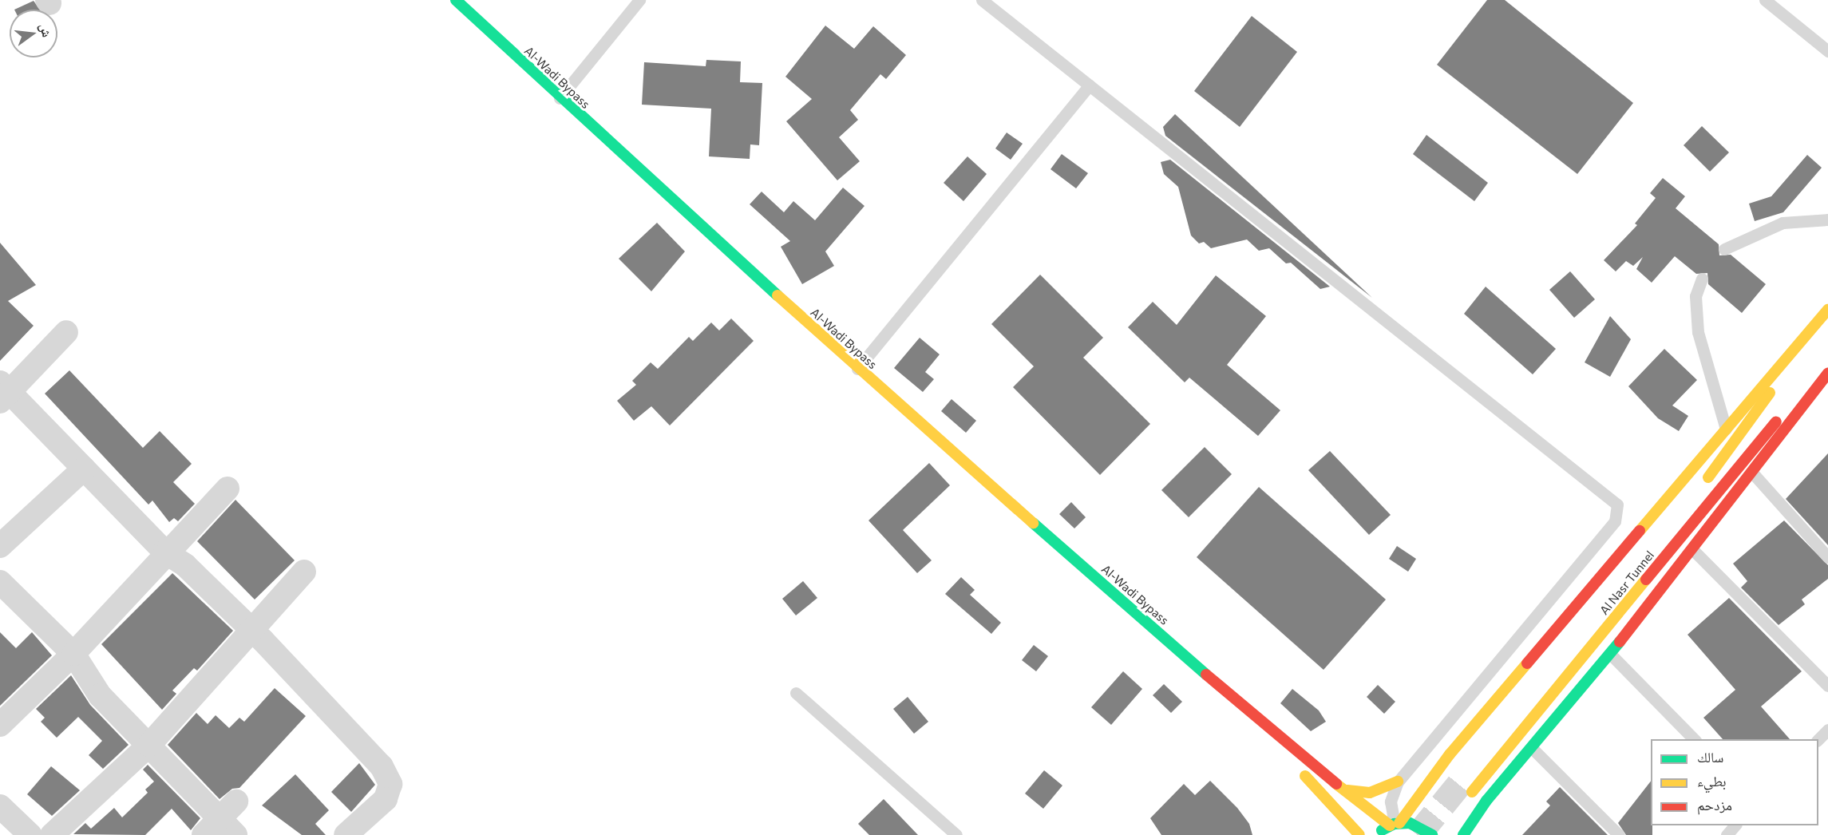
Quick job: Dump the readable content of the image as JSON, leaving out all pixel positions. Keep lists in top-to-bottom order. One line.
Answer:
{"streets":{"main road":["Al-Wadi Bypass","Al Nasr Tunnel"]},"legend":["سالك","بطيء","مزدحم"],"north":"right"}
